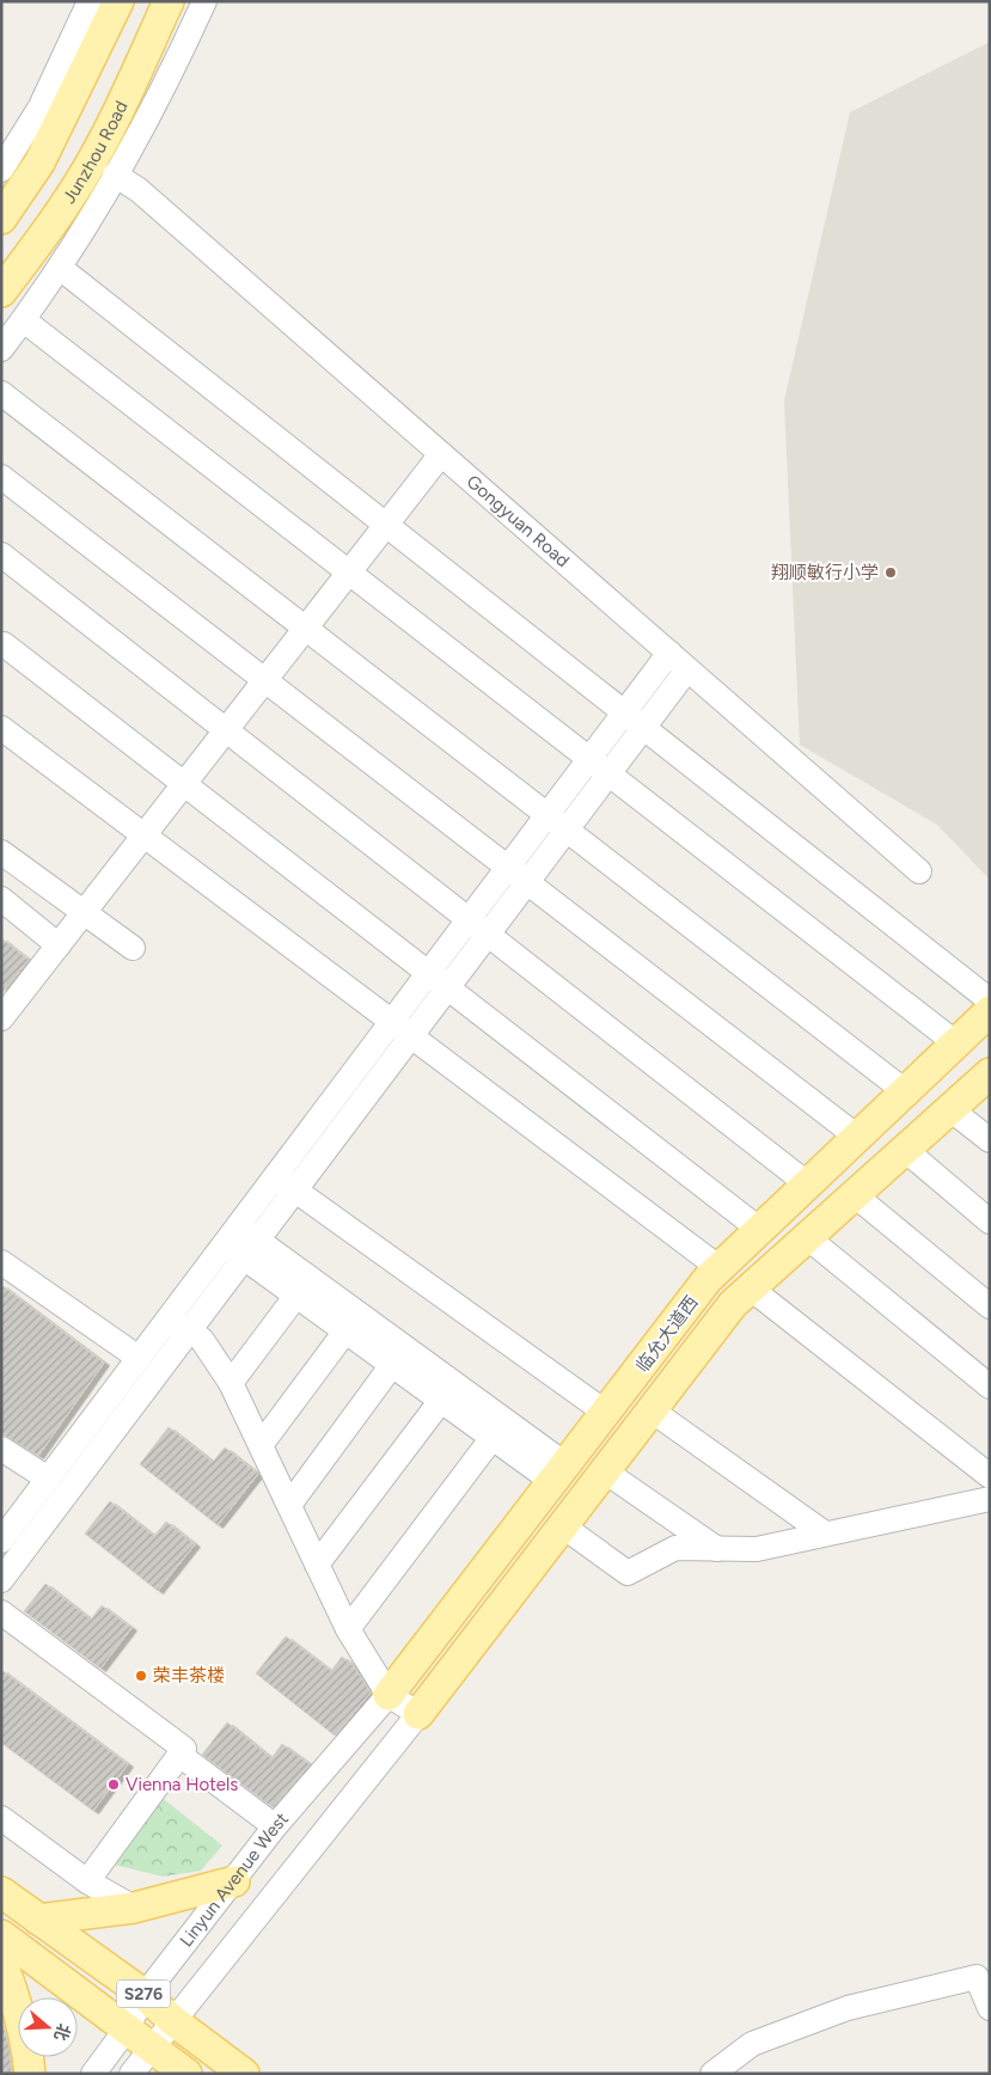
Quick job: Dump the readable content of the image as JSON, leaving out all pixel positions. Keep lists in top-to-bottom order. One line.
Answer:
{"streets":{"main road":["Junzhou Road","临允大道西","S276"],"street":["Gongyuan Road","Linyun Avenue West"]},"crossings":[["临允大道西","Linyun Avenue West"],["Linyun Avenue West","S276"]],"places":["翔顺敏行小学","荣丰茶楼","Vienna Hotels"],"north":"right"}
